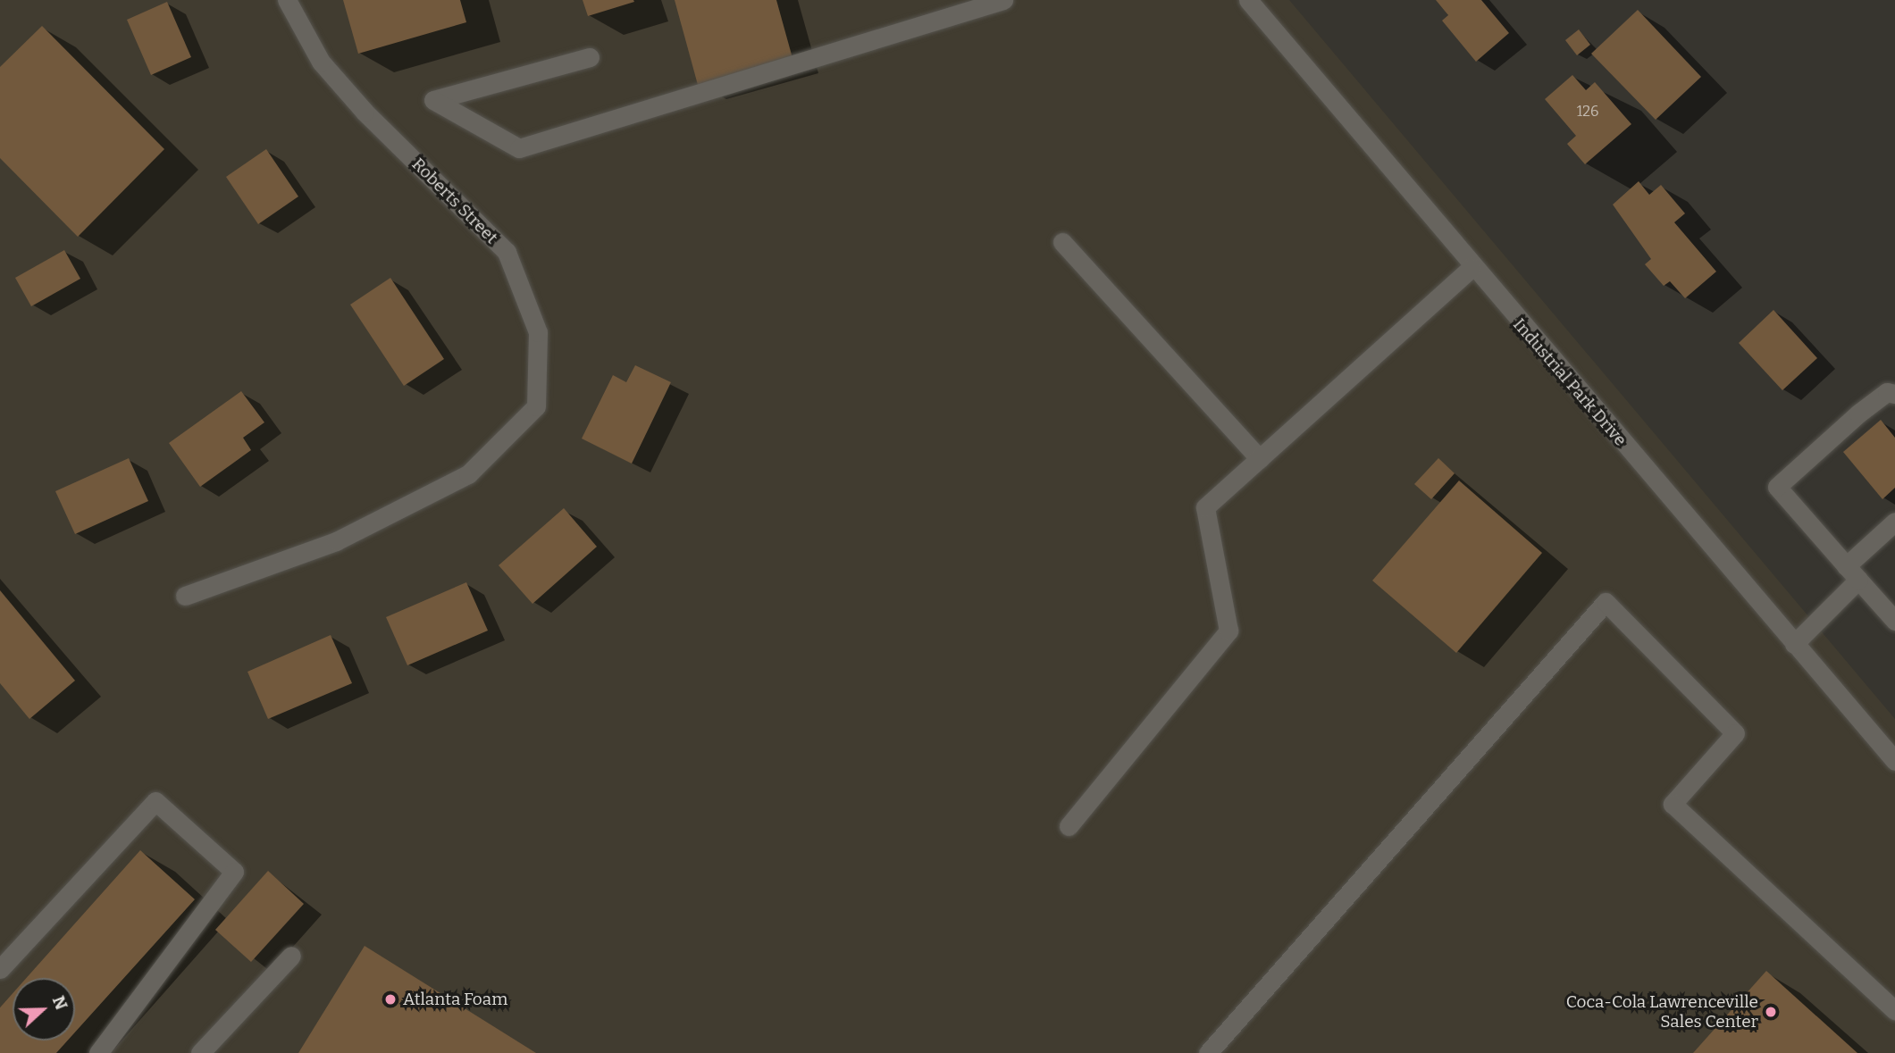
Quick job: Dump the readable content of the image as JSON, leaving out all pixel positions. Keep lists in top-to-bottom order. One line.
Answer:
{"streets":{"street":["Roberts Street","Industrial Park Drive"]},"places":["Atlanta Foam","Coca-Cola Lawrenceville Sales Center"],"house_numbers":["126"],"north":"right"}
